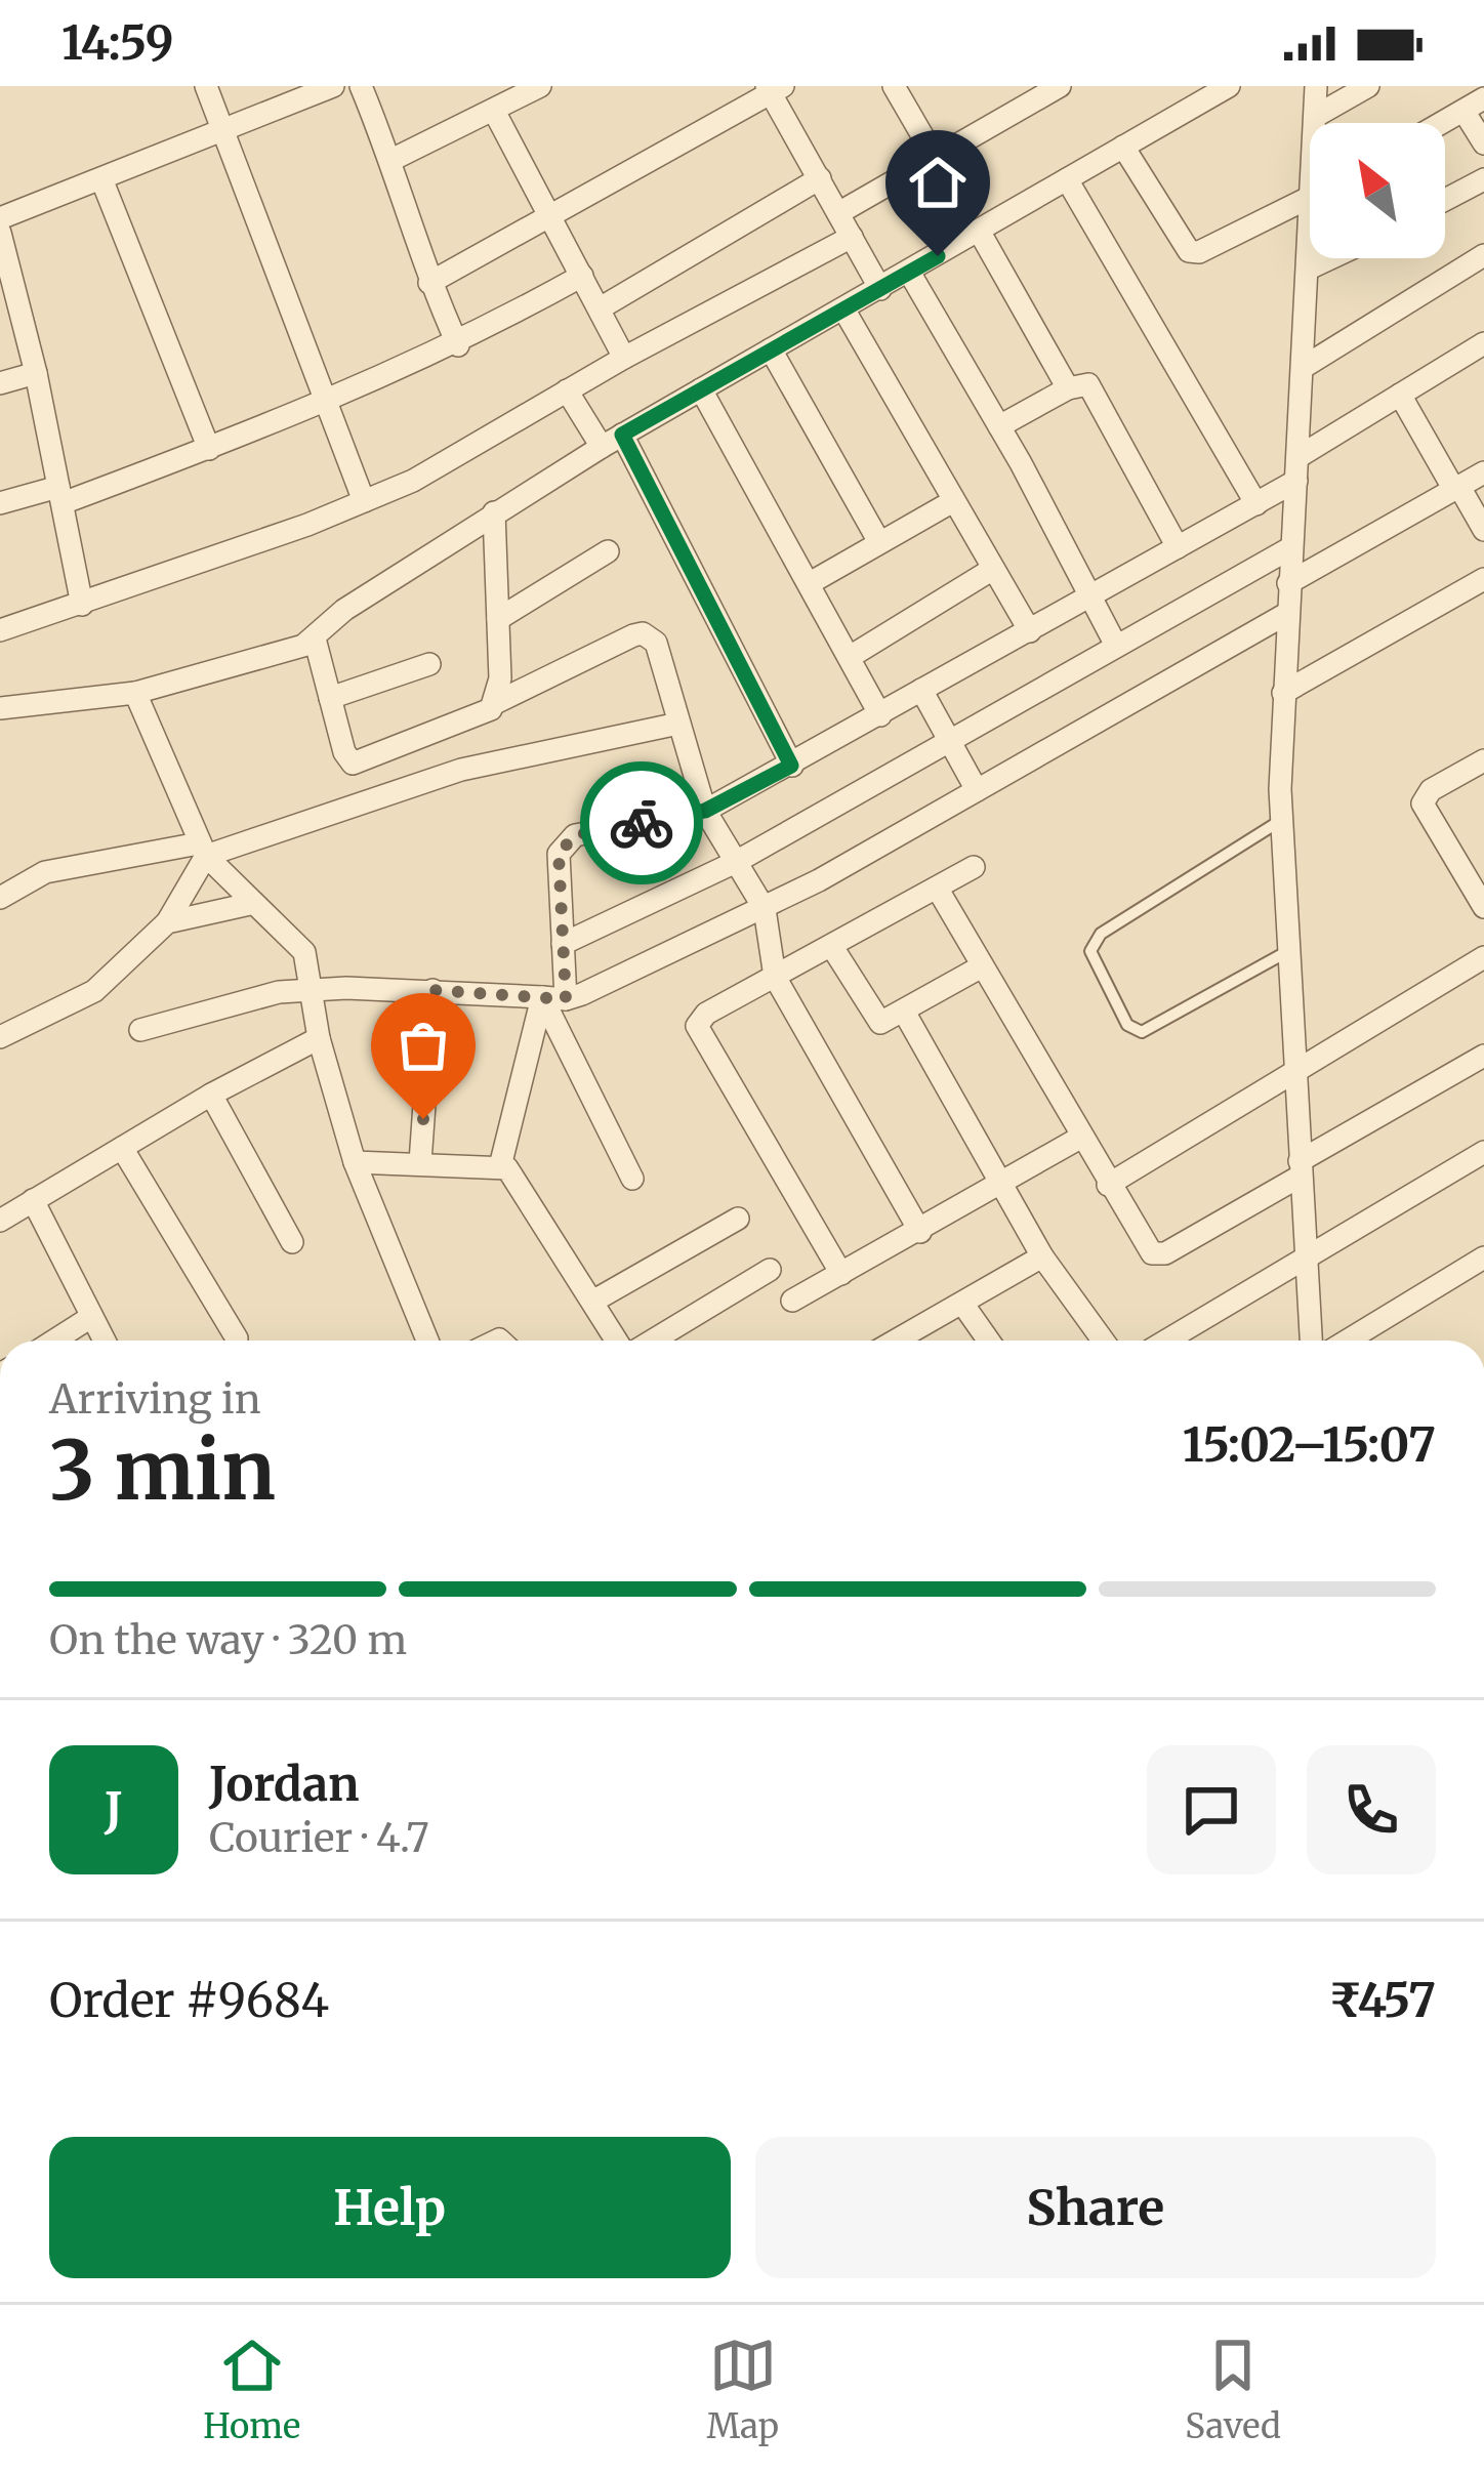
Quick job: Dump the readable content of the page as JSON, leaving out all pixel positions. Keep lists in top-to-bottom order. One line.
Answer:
{"north":"top left","page":{"status":"14:59","heading":["3 min","Arriving in","15:02–15:07"],"panel":["Jordan","Courier · 4.7","Order #9684","₹457"],"bar":"On the way · 320 m","round":"J","buttons":["Help","Share"],"tabs":["Home","Map","Saved"]}}
